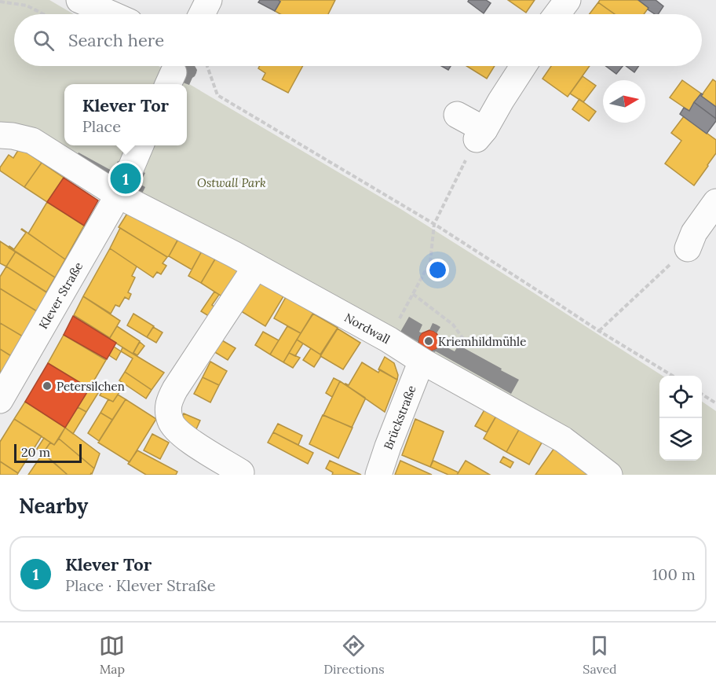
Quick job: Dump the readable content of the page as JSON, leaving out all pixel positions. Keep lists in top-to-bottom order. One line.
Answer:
{"streets":{"street":["Klever Straße","Nordwall","Brückstraße"]},"crossings":[["Klever Straße","Nordwall"],["Nordwall","Brückstraße"]],"parks":["Ostwall Park"],"places":["Kriemhildmühle","Petersilchen"],"scale_bar":"20 m","north":"right","page":{"search":"Search here","popup":["Klever Tor","Place"],"pins":"1","scale":"20 m","heading":"Nearby","list":[{"mark":"1","name":"Klever Tor","note":"Place · Klever Straße","value":"100 m"}],"nav":["Map","Directions","Saved"]}}
